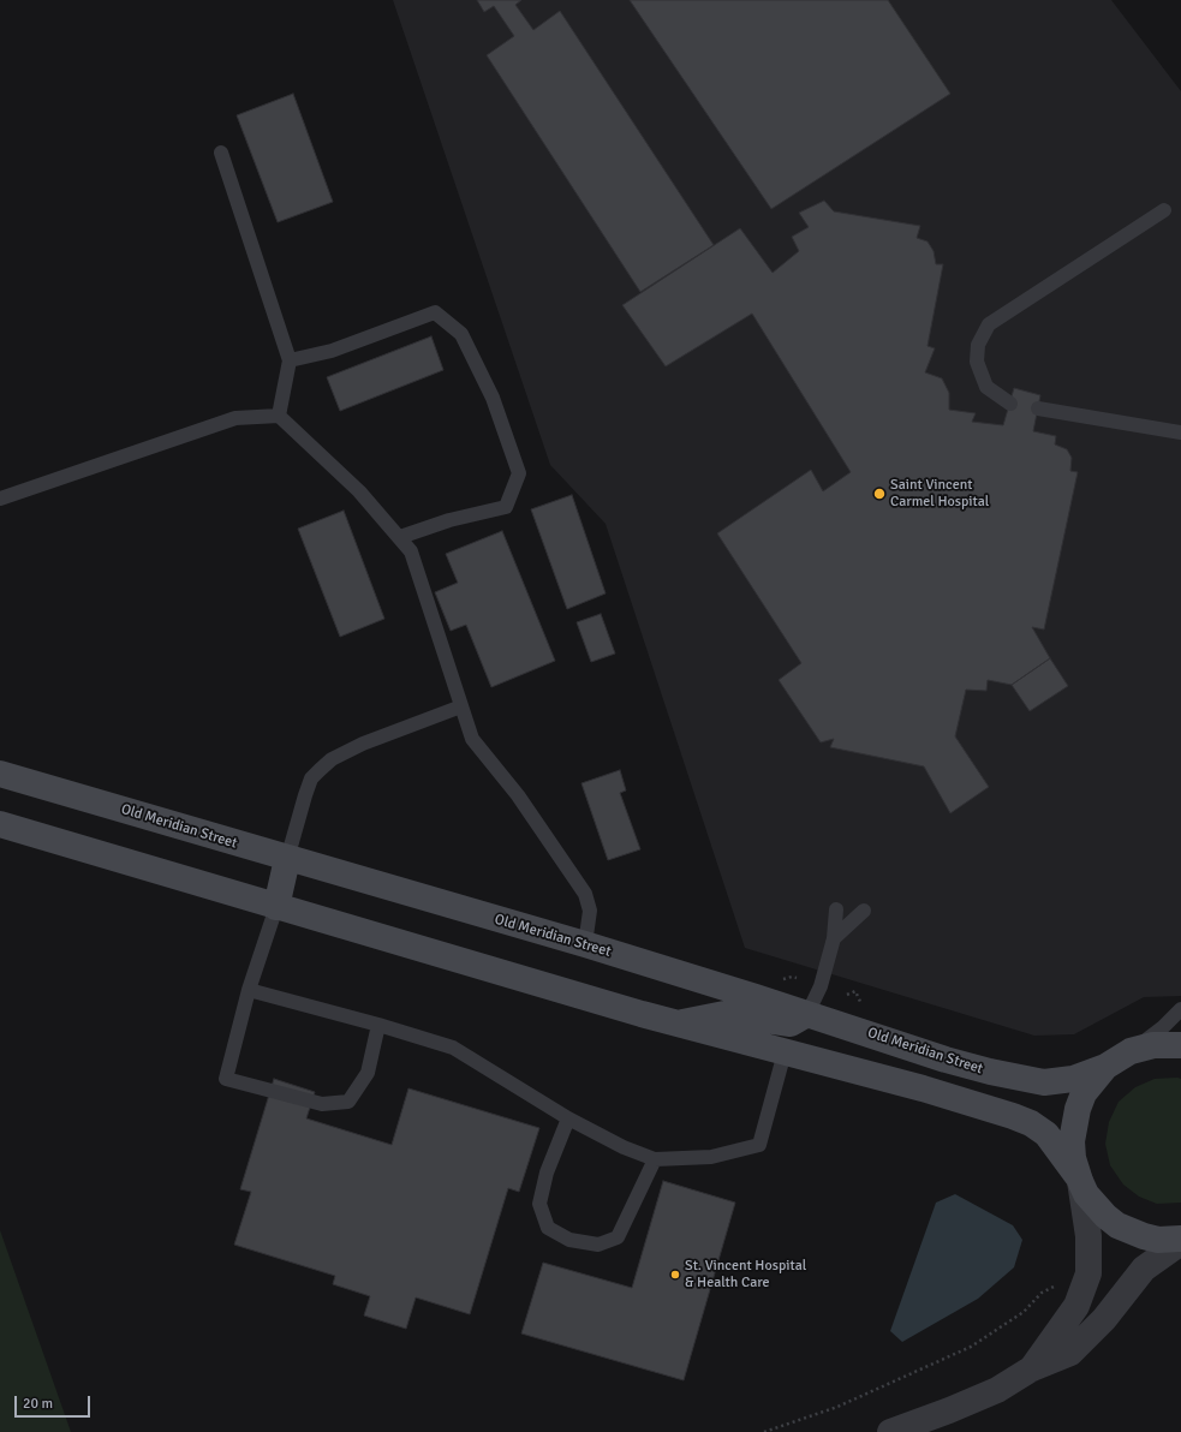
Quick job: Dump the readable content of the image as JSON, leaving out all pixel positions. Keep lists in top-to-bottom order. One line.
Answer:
{"streets":{"main road":["Old Meridian Street"]},"places":["Saint Vincent Carmel Hospital","St. Vincent Hospital & Health Care"],"scale_bar":"20 m"}
